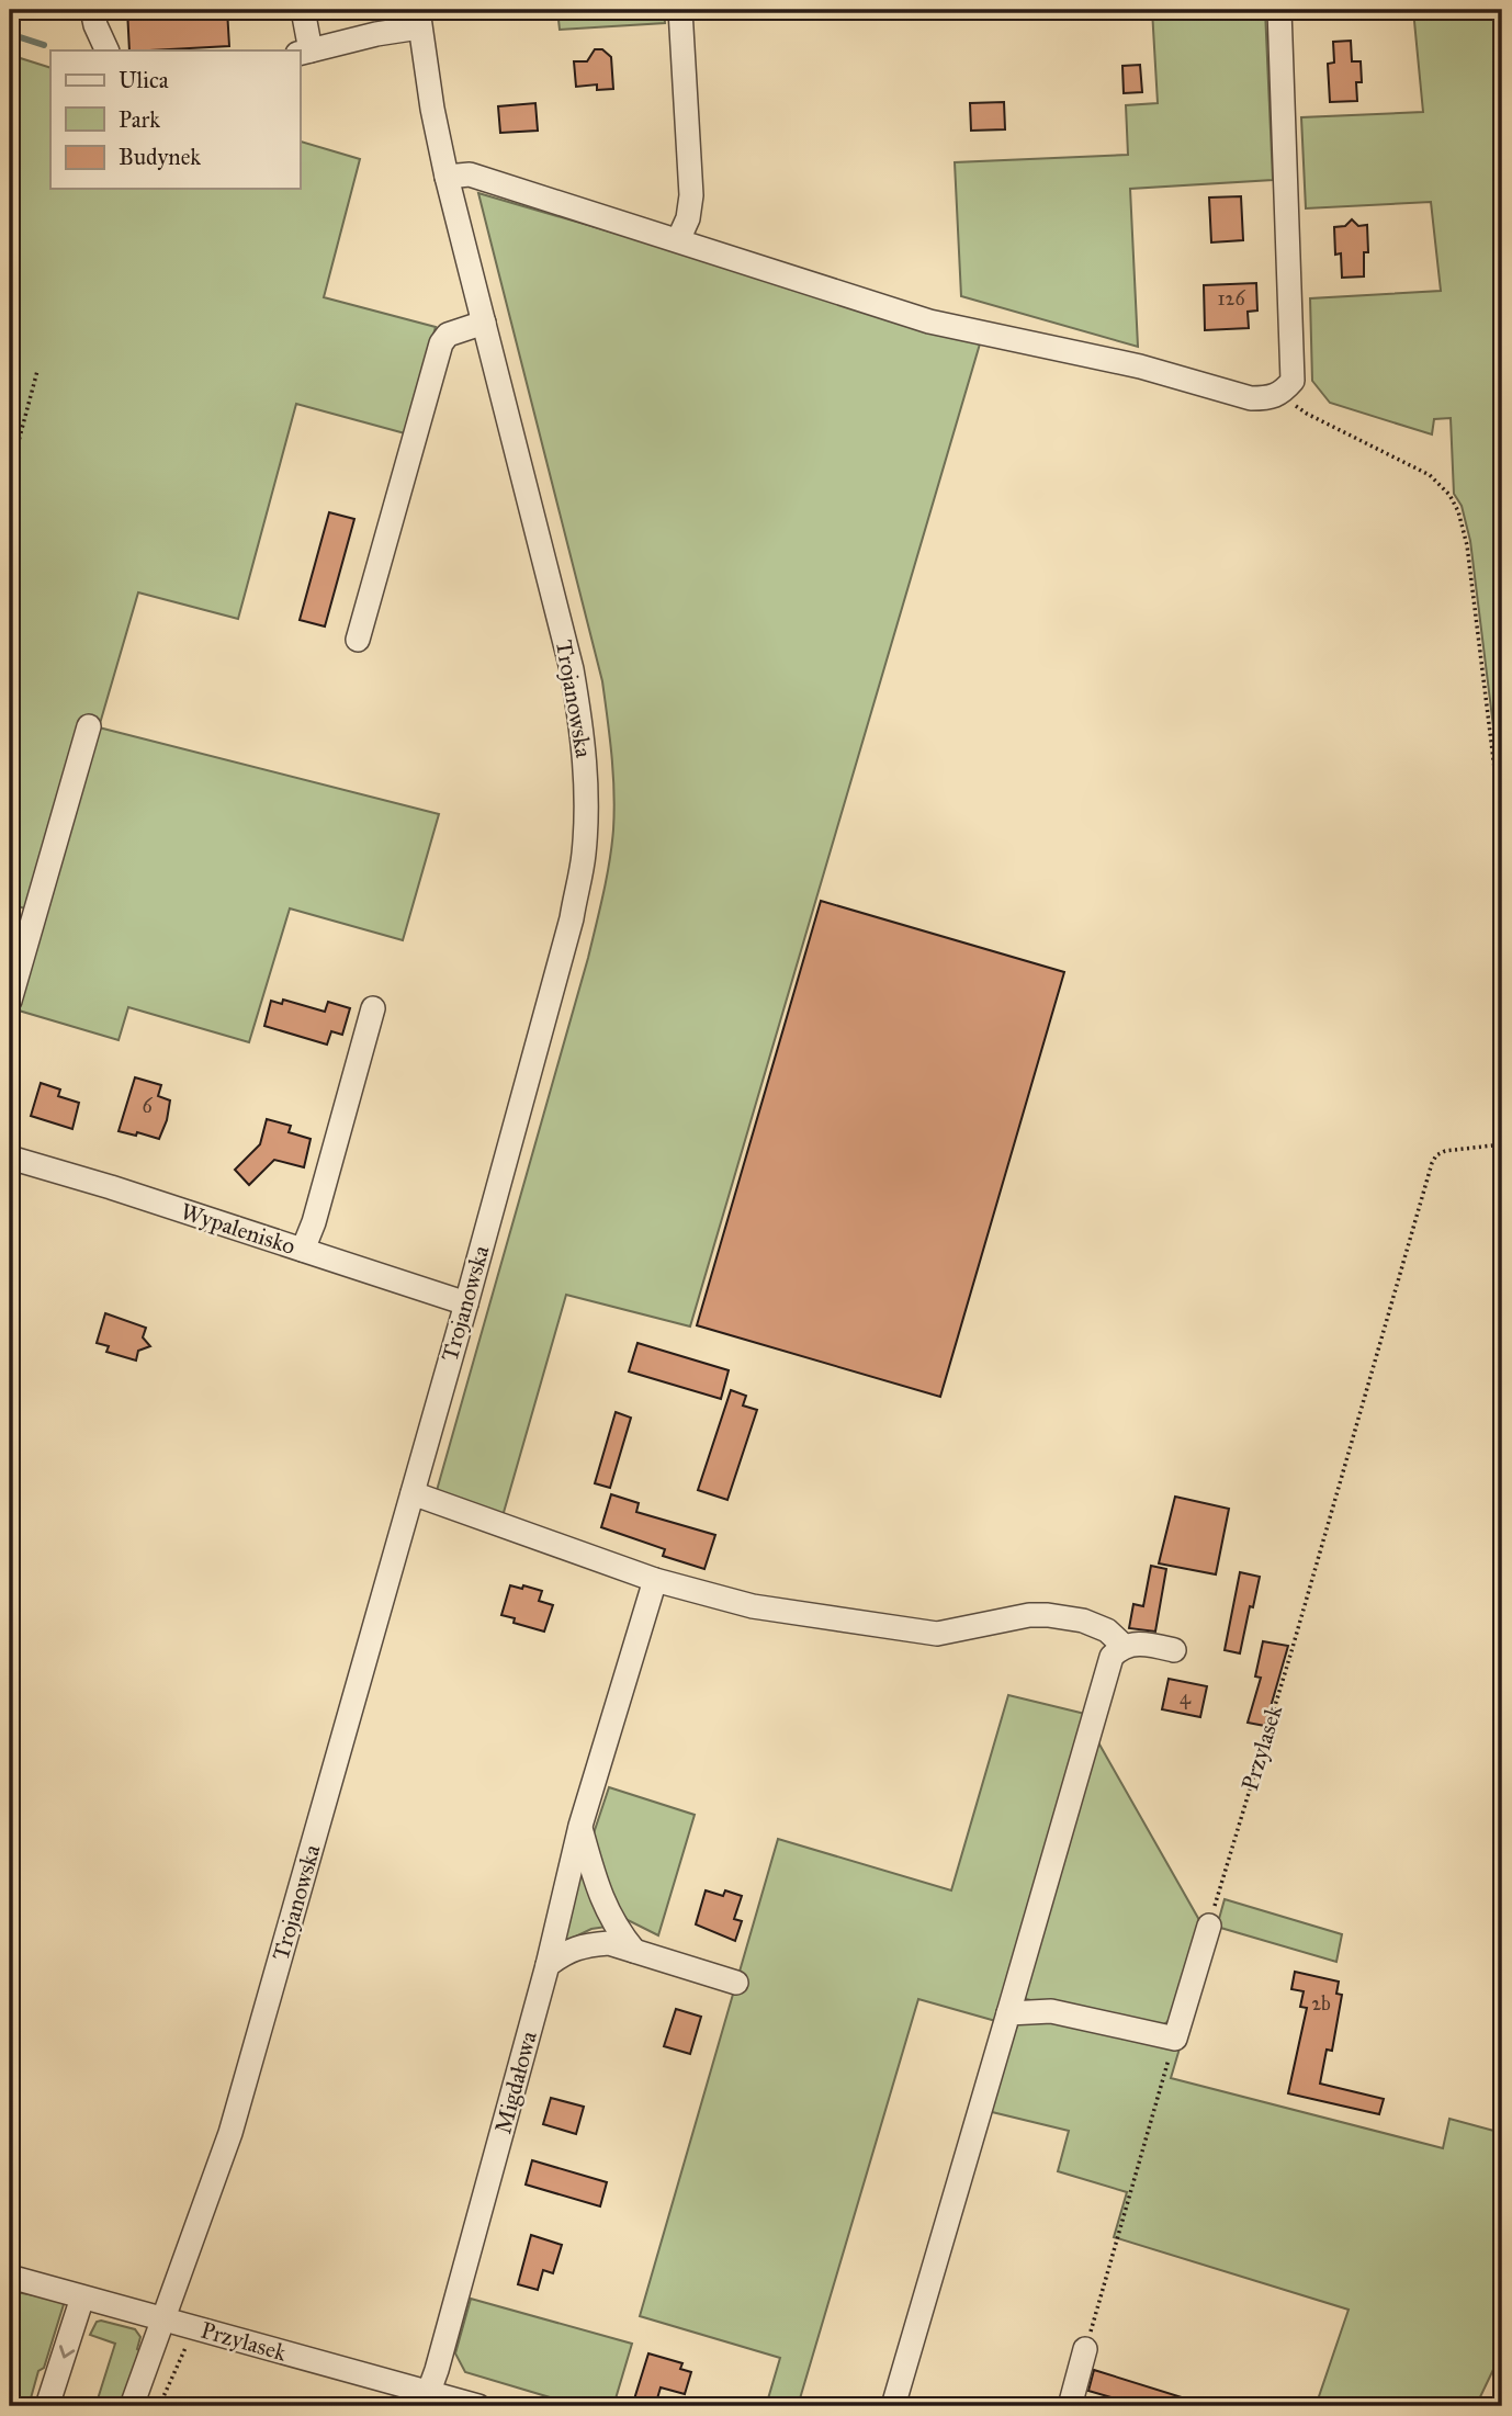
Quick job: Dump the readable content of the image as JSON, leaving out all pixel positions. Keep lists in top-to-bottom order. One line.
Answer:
{"streets":{"street":["Trojanowska","Wypalenisko","Przylasek","Migdałowa"]},"crossings":[["Trojanowska","Wypalenisko"],["Trojanowska","Przylasek"],["Przylasek","Migdałowa"]],"house_numbers":["126","6","4","2b"],"legend":["Ulica","Park","Budynek"]}
